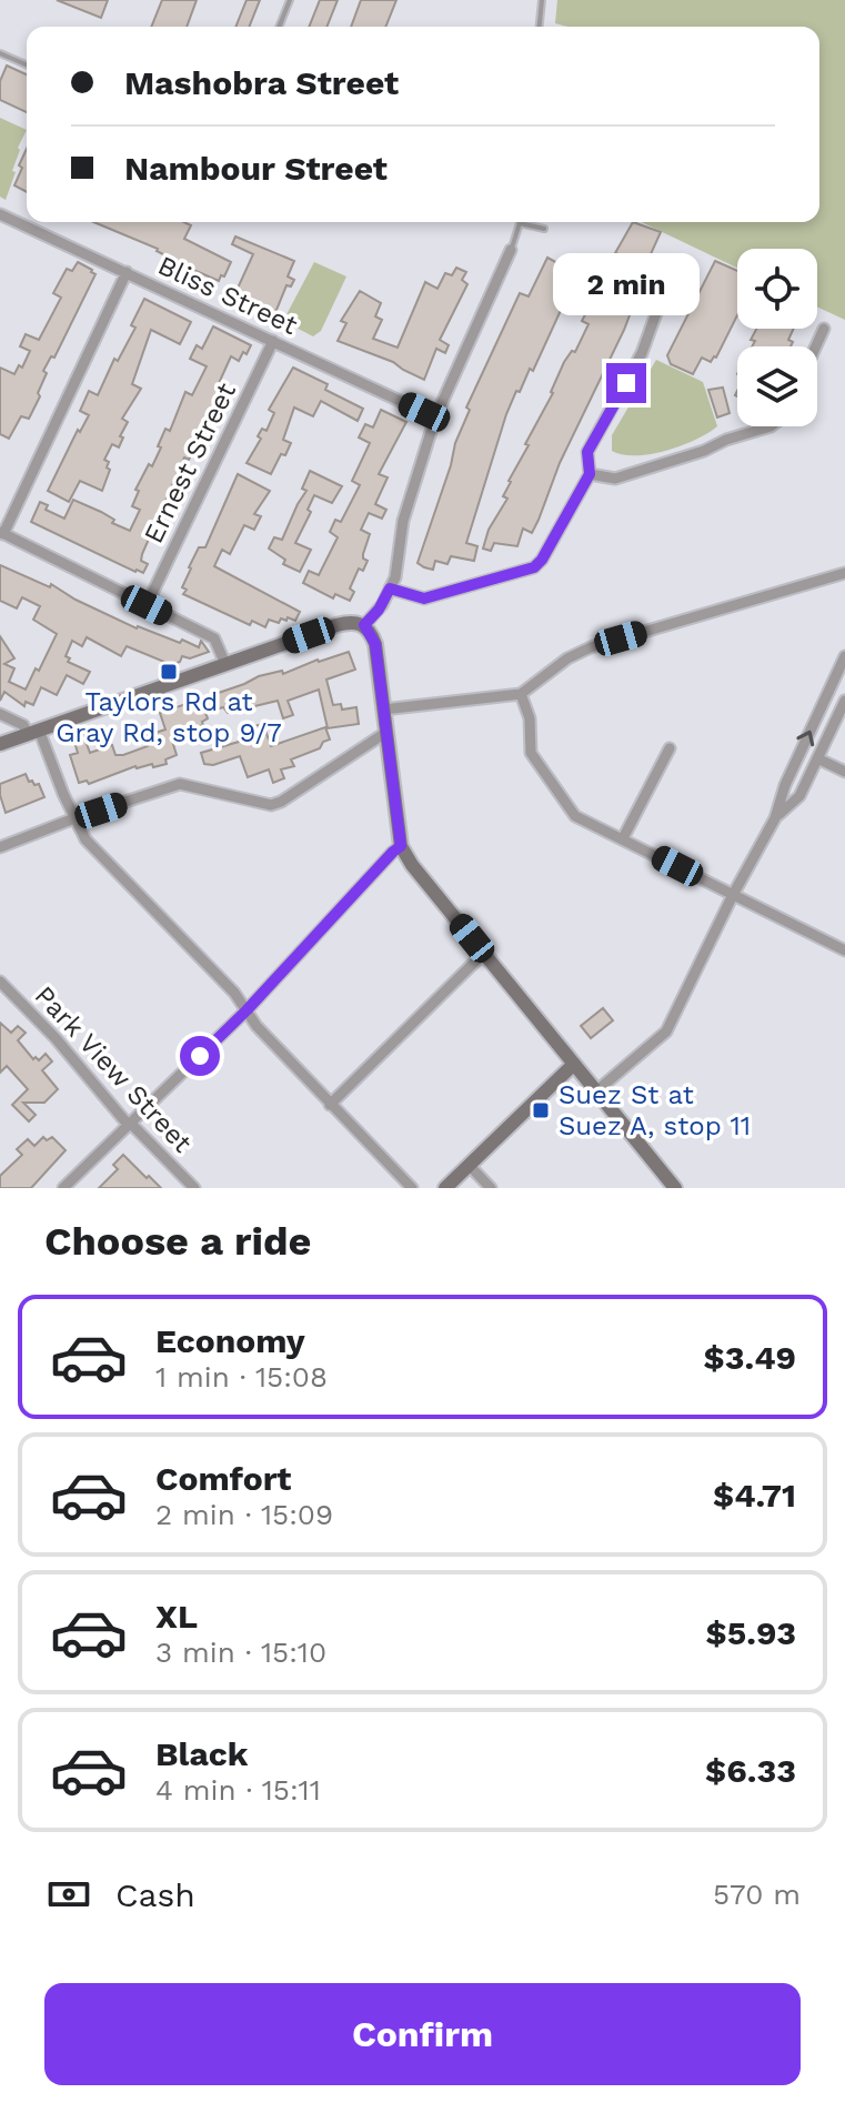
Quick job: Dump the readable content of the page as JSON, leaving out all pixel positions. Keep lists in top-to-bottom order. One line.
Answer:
{"streets":{"street":["Bliss Street","Ernest Street","Park View Street"]},"crossings":[["Bliss Street","Ernest Street"]],"places":{"transit":["Taylors Rd at Gray Rd, stop 9/7","Suez St at Suez A, stop 11"]},"page":{"banner":["Mashobra Street","Nambour Street"],"bubble":"2 min","heading":"Choose a ride","list":[{"name":"Economy","note":"1 min · 15:08","value":"$3.49"},{"name":"Comfort","note":"2 min · 15:09","value":"$4.71"},{"name":"XL","note":"3 min · 15:10","value":"$5.93"},{"name":"Black","note":"4 min · 15:11","value":"$6.33"}],"pay":["Cash","570 m"],"buttons":"Confirm"}}
